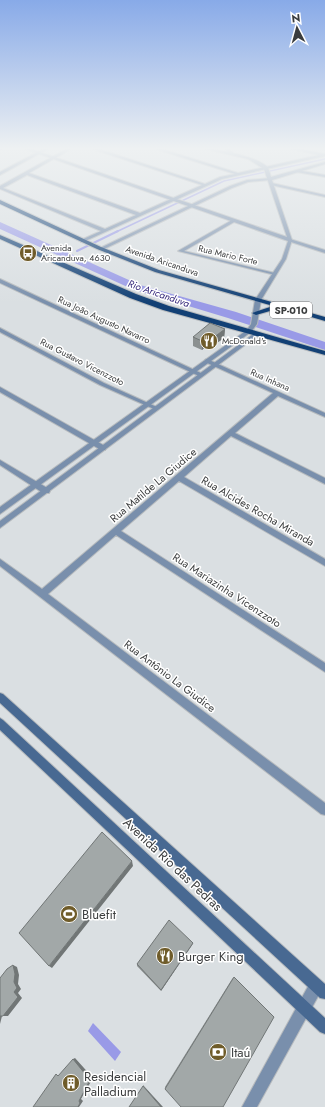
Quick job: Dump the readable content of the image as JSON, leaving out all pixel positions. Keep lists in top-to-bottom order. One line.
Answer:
{"streets":{"highway":["Avenida Aricanduva","SP-010"],"main road":["Avenida Rio das Pedras"],"street":["Rua Mario Forte","Rua João Augusto Navarro","Rua Gustavo Vicenzzoto","Rua Inhana","Rua Matilde La Giudice","Rua Alcides Rocha Miranda","Rua Mariazinha Vicenzzoto","Rua Antônio La Giudice"]},"crossings":[["Rua Inhana","Rua Matilde La Giudice"],["Rua Matilde La Giudice","Rua Alcides Rocha Miranda"],["Rua Matilde La Giudice","Rua Mariazinha Vicenzzoto"],["Rua Matilde La Giudice","Rua Antônio La Giudice"]],"water":["Rio Aricanduva"],"places":{"bus stop":["Avenida Aricanduva, 4630"],"restaurant":["McDonald's","Burger King"],"sports":["Bluefit"],"bank":["Itaú"],"building":["Residencial Palladium"]},"north":"top"}
